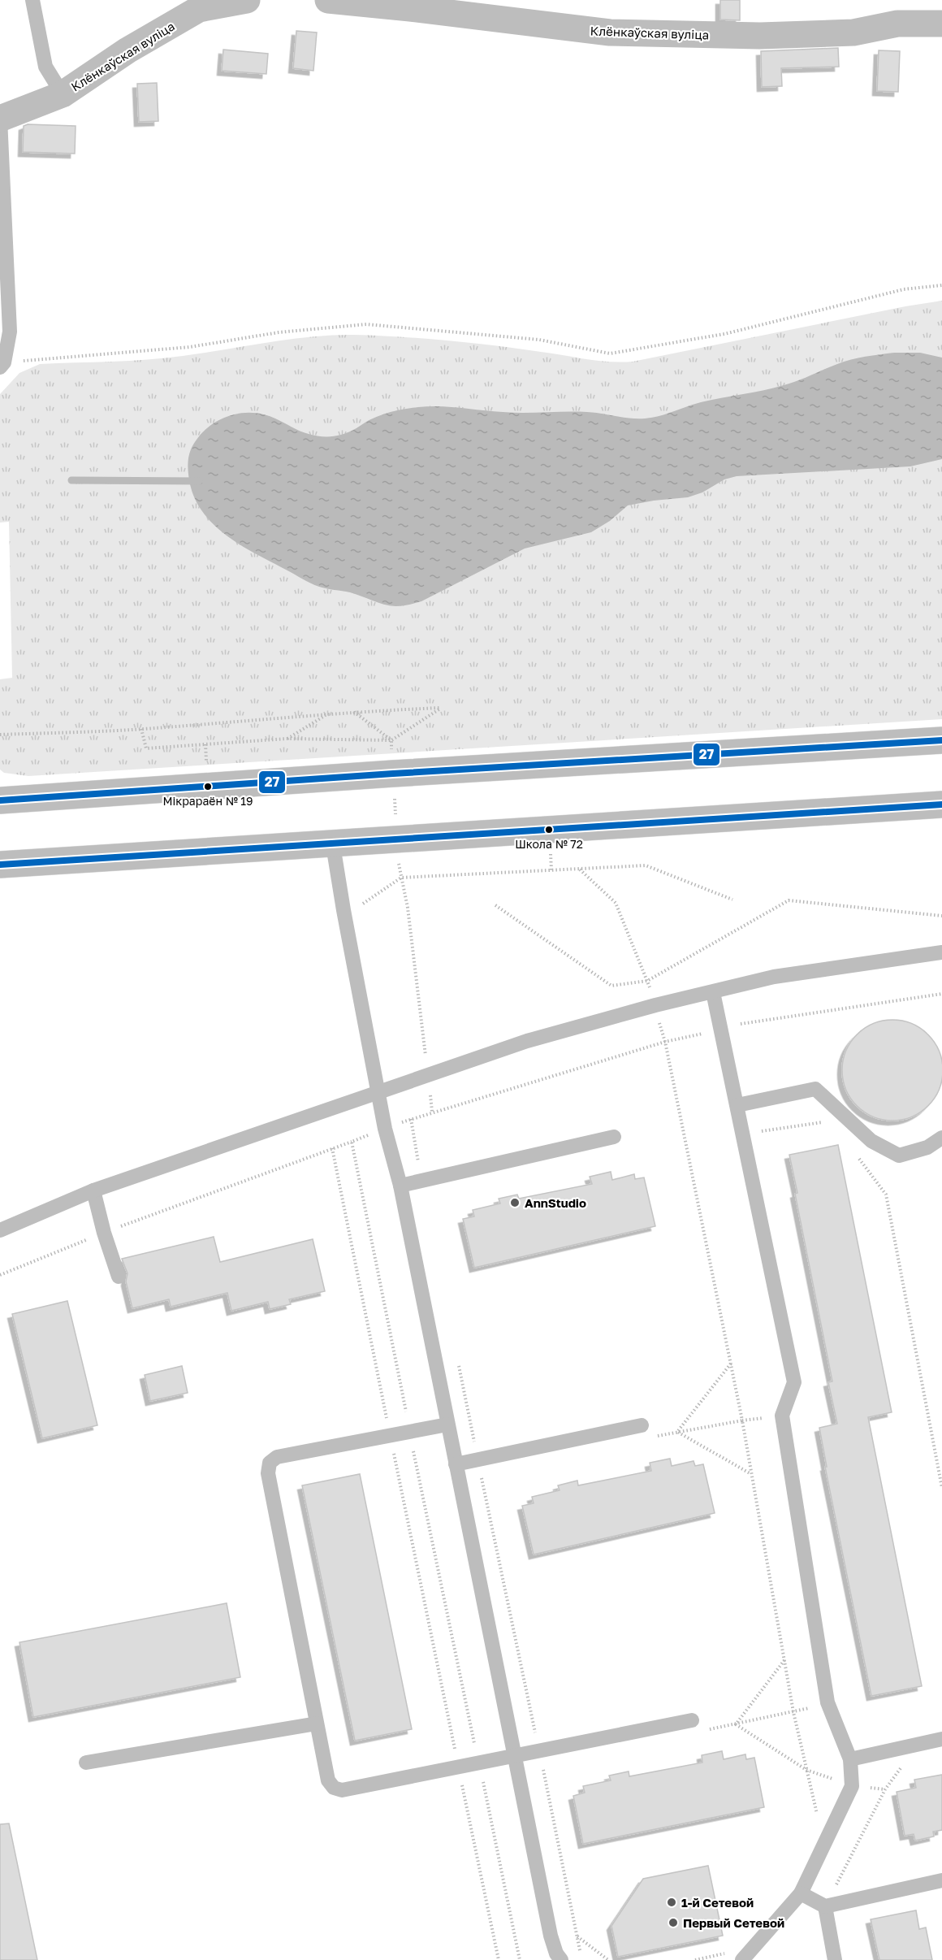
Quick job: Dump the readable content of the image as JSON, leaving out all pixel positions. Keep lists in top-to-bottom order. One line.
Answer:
{"streets":{"main road":["Клёнкаўская вуліца"]},"places":["Мікрараён № 19","Школа № 72","AnnStudio","1-й Сетевой","Первый Сетевой"],"lines":["transit line 27"]}
